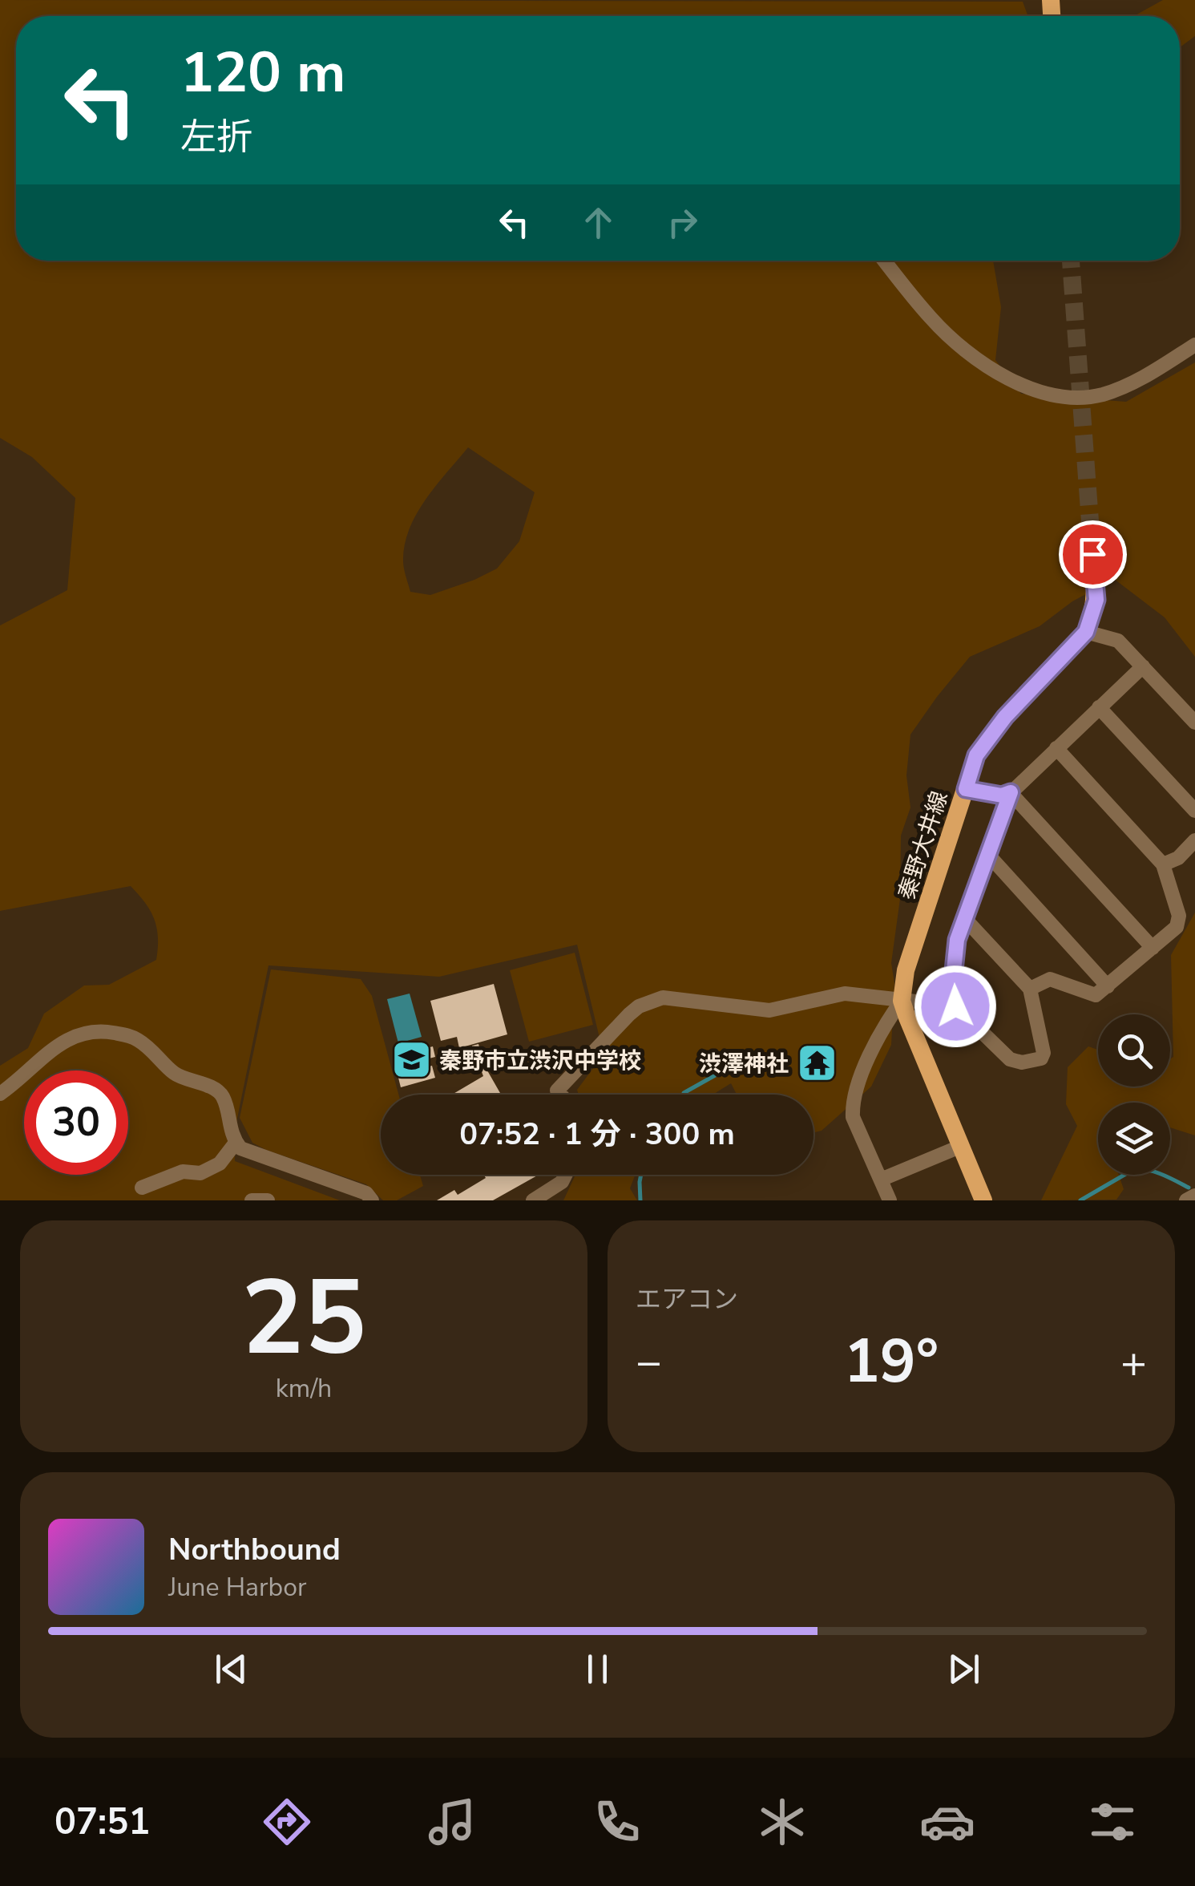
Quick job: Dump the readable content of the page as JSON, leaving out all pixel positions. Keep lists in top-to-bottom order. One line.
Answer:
{"streets":{"main road":["秦野大井線"]},"places":{"school or university":["秦野市立渋沢中学校"],"temple":["渋澤神社"]},"page":{"turn":["120 m","左折"],"limit":"30","trip":"07:52 · 1 分 · 300 m","tile":[["25","km/h"],"エアコン"],"heat":["−","19°","+"],"song":["Northbound","June Harbor"],"tabs":"07:51"}}
